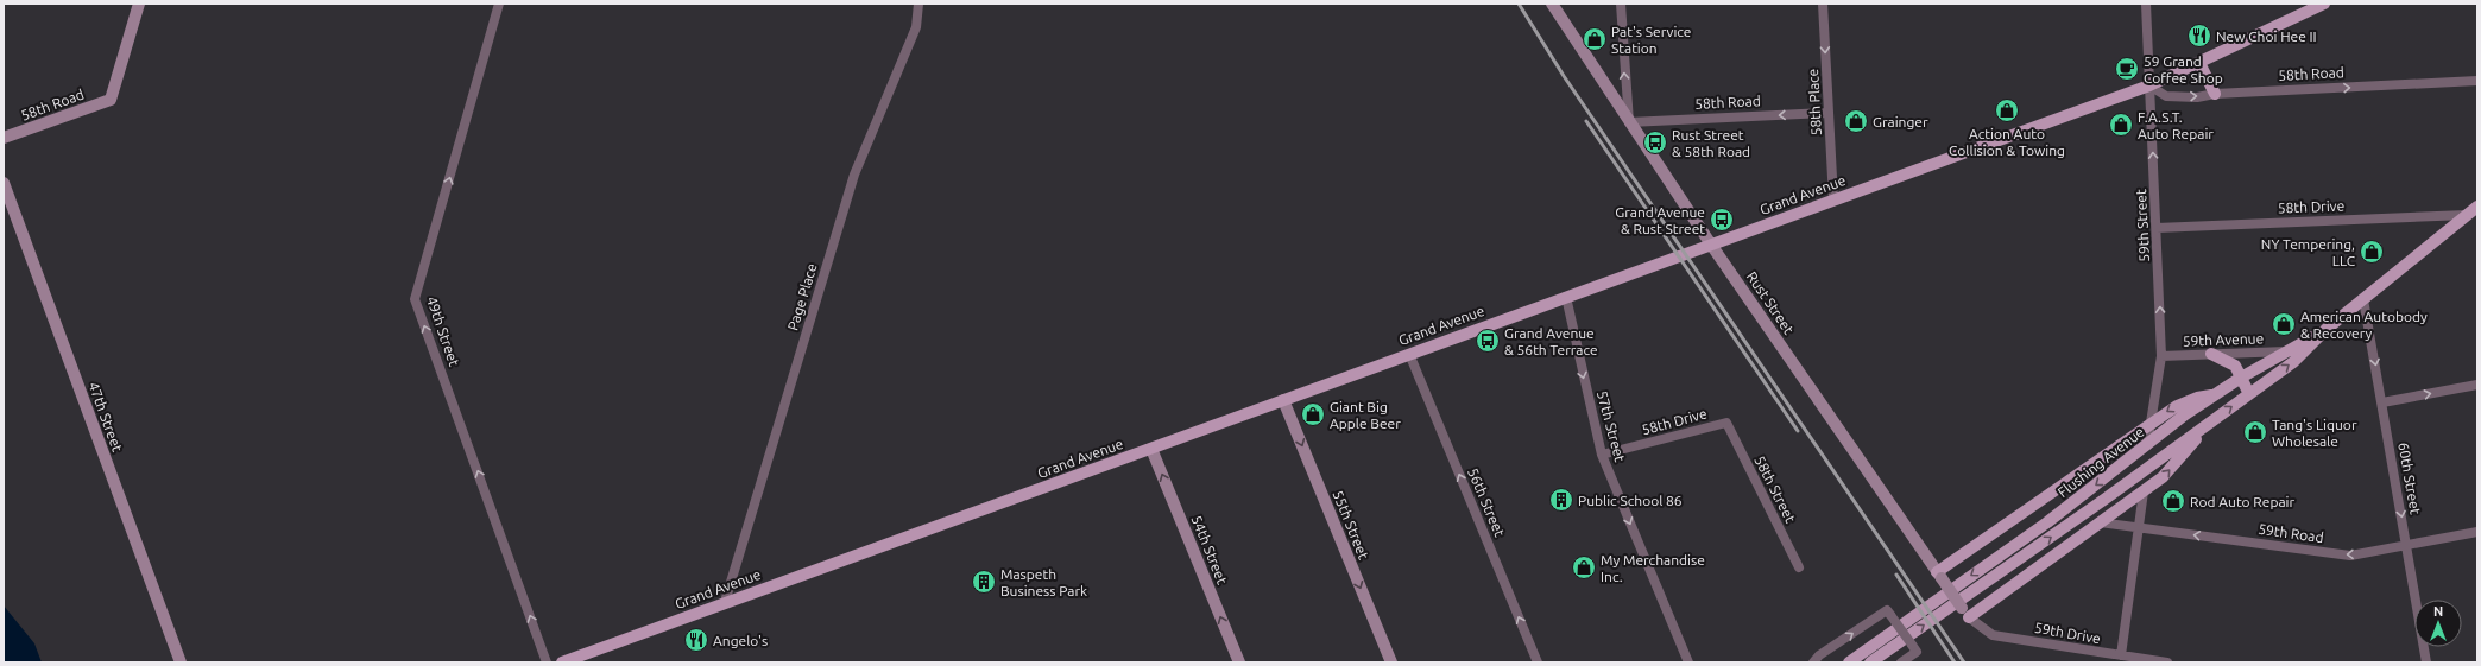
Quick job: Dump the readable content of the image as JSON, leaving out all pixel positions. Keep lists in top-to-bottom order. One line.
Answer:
{"streets":{"main road":["58th Road","Grand Avenue","Rust Street","47th Street","Flushing Avenue","55th Street","54th Street"],"street":["58th Place","58th Drive","59th Street","Page Place","49th Street","59th Avenue","57th Street","60th Street","58th Street","56th Street","59th Road","59th Drive"]},"crossings":[["58th Road","58th Place"],["58th Road","Grand Avenue"],["58th Road","59th Street"],["58th Road","Rust Street"],["58th Place","Grand Avenue"],["Grand Avenue","59th Street"],["Grand Avenue","Page Place"],["Grand Avenue","Rust Street"],["Grand Avenue","57th Street"],["Grand Avenue","56th Street"],["Grand Avenue","55th Street"],["Grand Avenue","54th Street"],["58th Drive","59th Street"],["58th Drive","57th Street"],["58th Drive","Flushing Avenue"],["58th Drive","58th Street"],["59th Street","59th Avenue"],["59th Street","Flushing Avenue"],["Rust Street","59th Drive"],["59th Avenue","Flushing Avenue"],["Flushing Avenue","60th Street"],["60th Street","59th Road"]],"one_way":["58th Place","59th Street","49th Street","57th Street","60th Street","56th Street","55th Street","59th Road","54th Street"],"places":{"restaurant":["New Choi Hee II","Angelo's"],"shop":["Pat's Service Station","Action Auto Collision & Towing","Grainger","F.A.S.T. Auto Repair","NY Tempering, LLC","American Autobody & Recovery","Giant Big Apple Beer","Tang's Liquor Wholesale","Rod Auto Repair","My Merchandise Inc."],"cafe":["59 Grand Coffee Shop"],"bus stop":["Rust Street & 58th Road","Grand Avenue & Rust Street","Grand Avenue & 56th Terrace"],"building":["Public School 86","Maspeth Business Park"]},"north":"top"}
